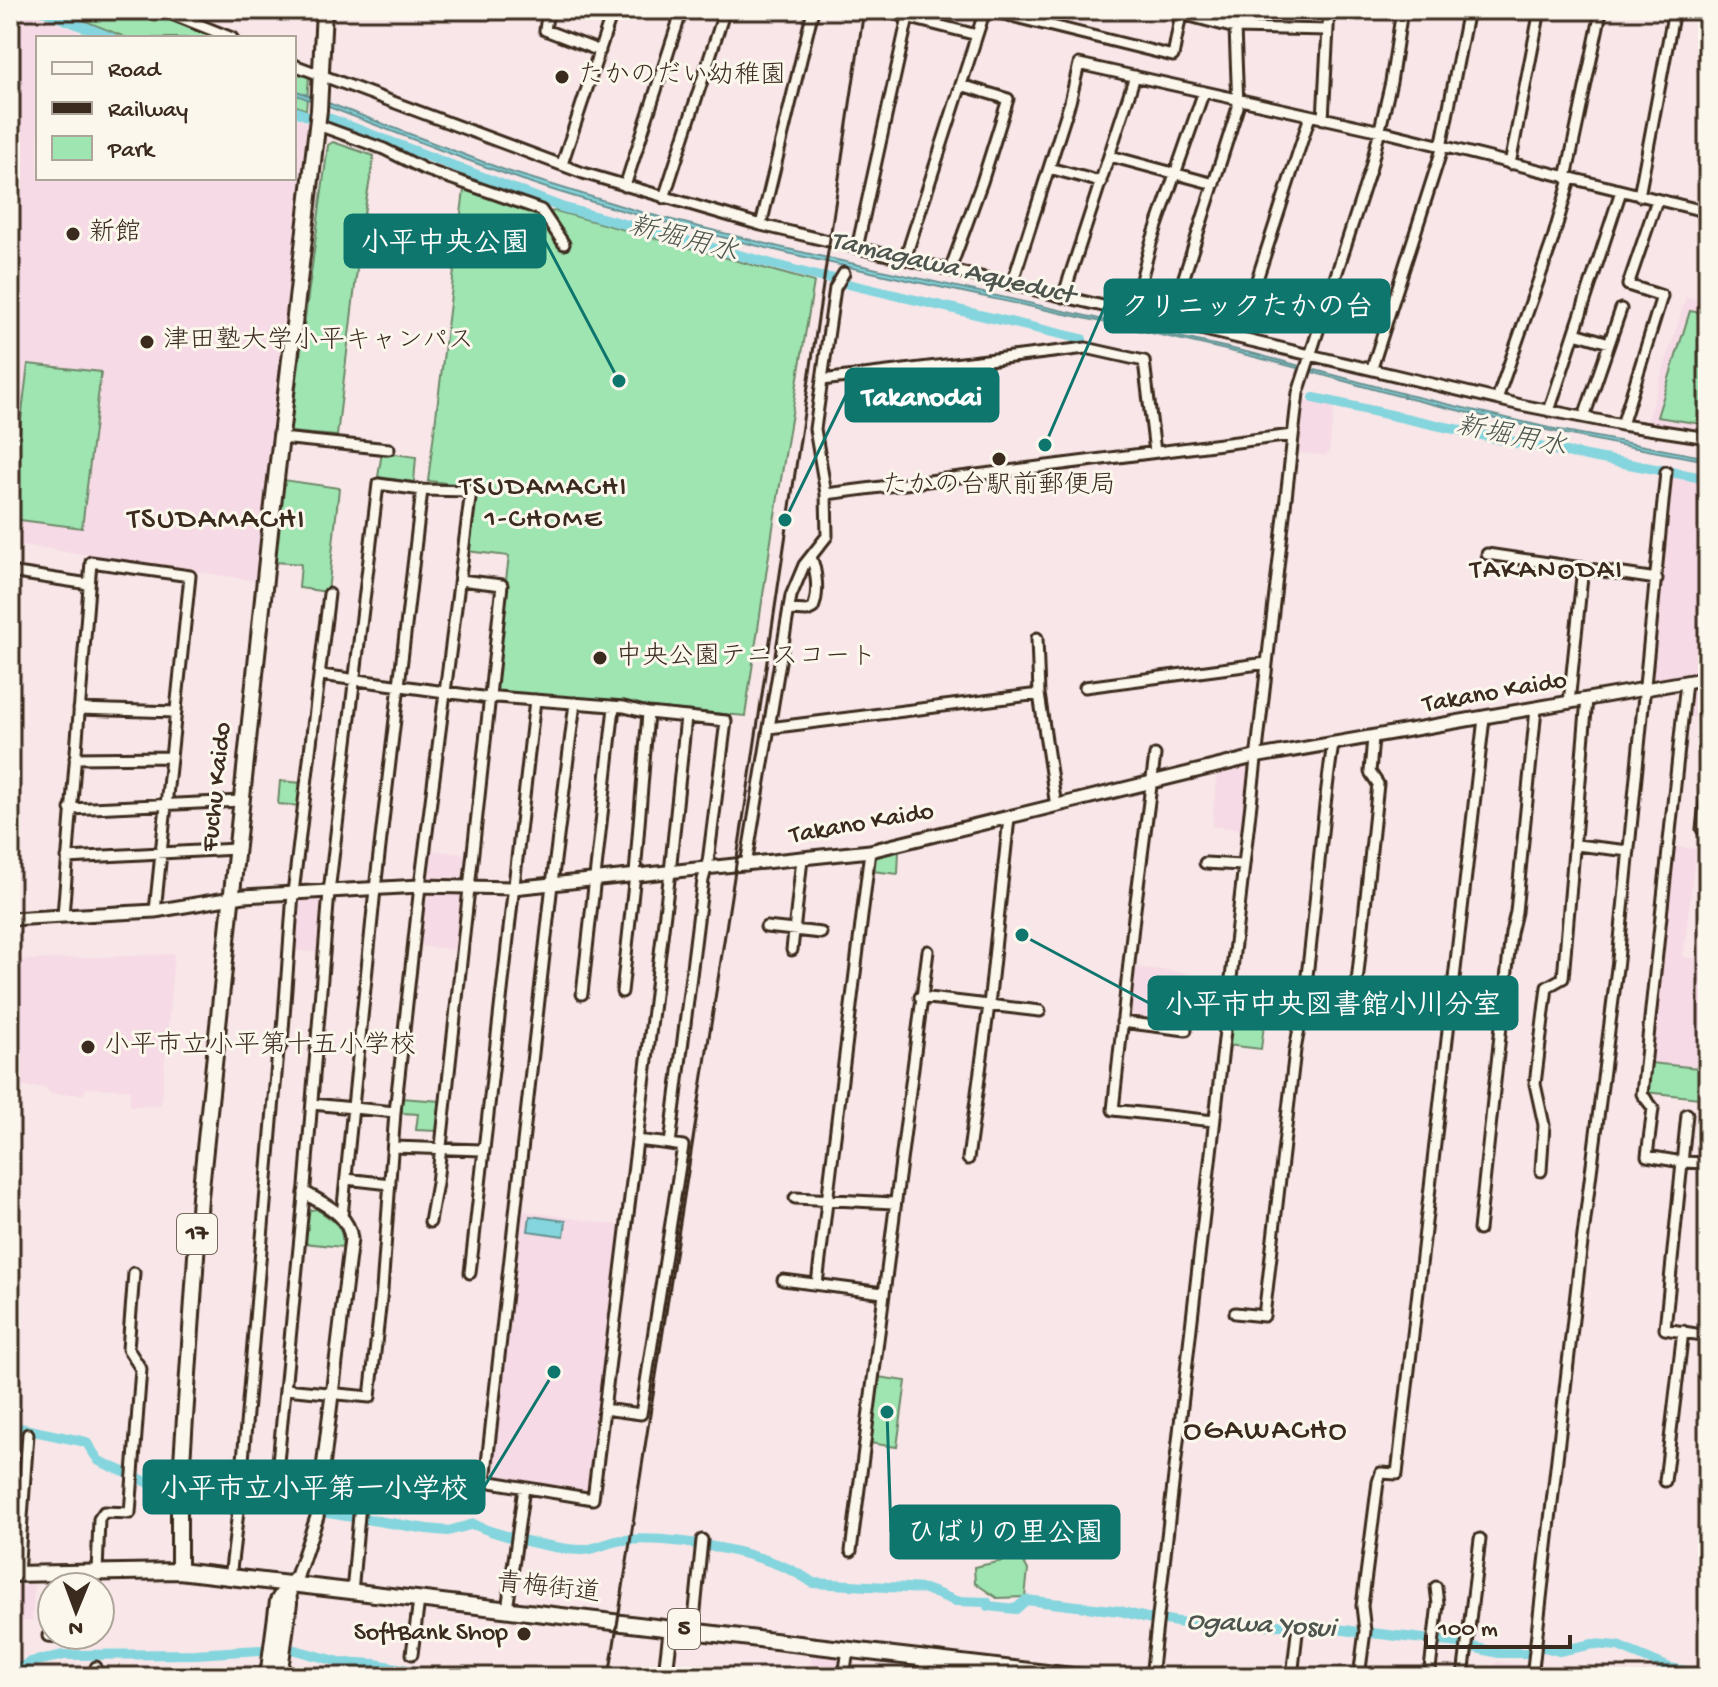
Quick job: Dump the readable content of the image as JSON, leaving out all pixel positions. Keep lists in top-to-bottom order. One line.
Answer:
{"streets":{"main road":["Fuchu Kaido","17","青梅街道","5"],"street":["Takano Kaido"]},"crossings":[["Takano Kaido","Fuchu Kaido"],["Fuchu Kaido","青梅街道"]],"districts":["TSUDAMACHI 1-CHOME","TSUDAMACHI","TAKANODAI","OGAWACHO"],"water":["新堀用水","Tamagawa Aqueduct","Ogawa Yosui"],"places":["たかのだい幼稚園","新館","津田塾大学小平キャンパス","小平中央公園","クリニックたかの台","たかの台駅前郵便局","Takanodai","中央公園テニスコート","小平市中央図書館小川分室","小平市立小平第十五小学校","小平市立小平第一小学校","ひばりの里公園","SoftBank Shop"],"legend":["Road","Railway","Park"],"scale_bar":"100 m","north":"bottom"}
